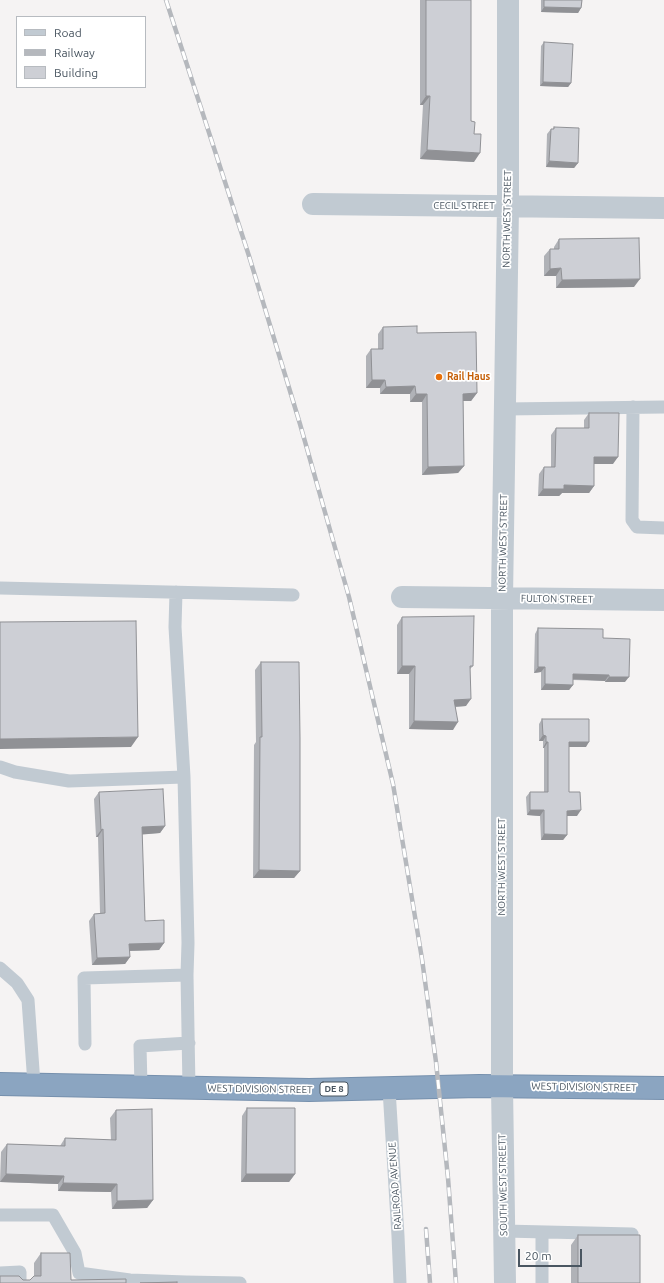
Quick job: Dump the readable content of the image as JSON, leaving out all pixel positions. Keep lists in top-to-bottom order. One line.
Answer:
{"streets":{"highway":["WEST DIVISION STREET","DE 8"],"street":["CECIL STREET","NORTH WEST STREET","FULTON STREET","SOUTH WEST STREETT"],"lane":["RAILROAD AVENUE"]},"crossings":[["CECIL STREET","NORTH WEST STREET"],["NORTH WEST STREET","FULTON STREET"],["NORTH WEST STREET","WEST DIVISION STREET"],["NORTH WEST STREET","SOUTH WEST STREETT"],["WEST DIVISION STREET","SOUTH WEST STREETT"],["WEST DIVISION STREET","RAILROAD AVENUE"]],"places":["Rail Haus"],"legend":["Road","Railway","Building"],"scale_bar":"20 m"}
